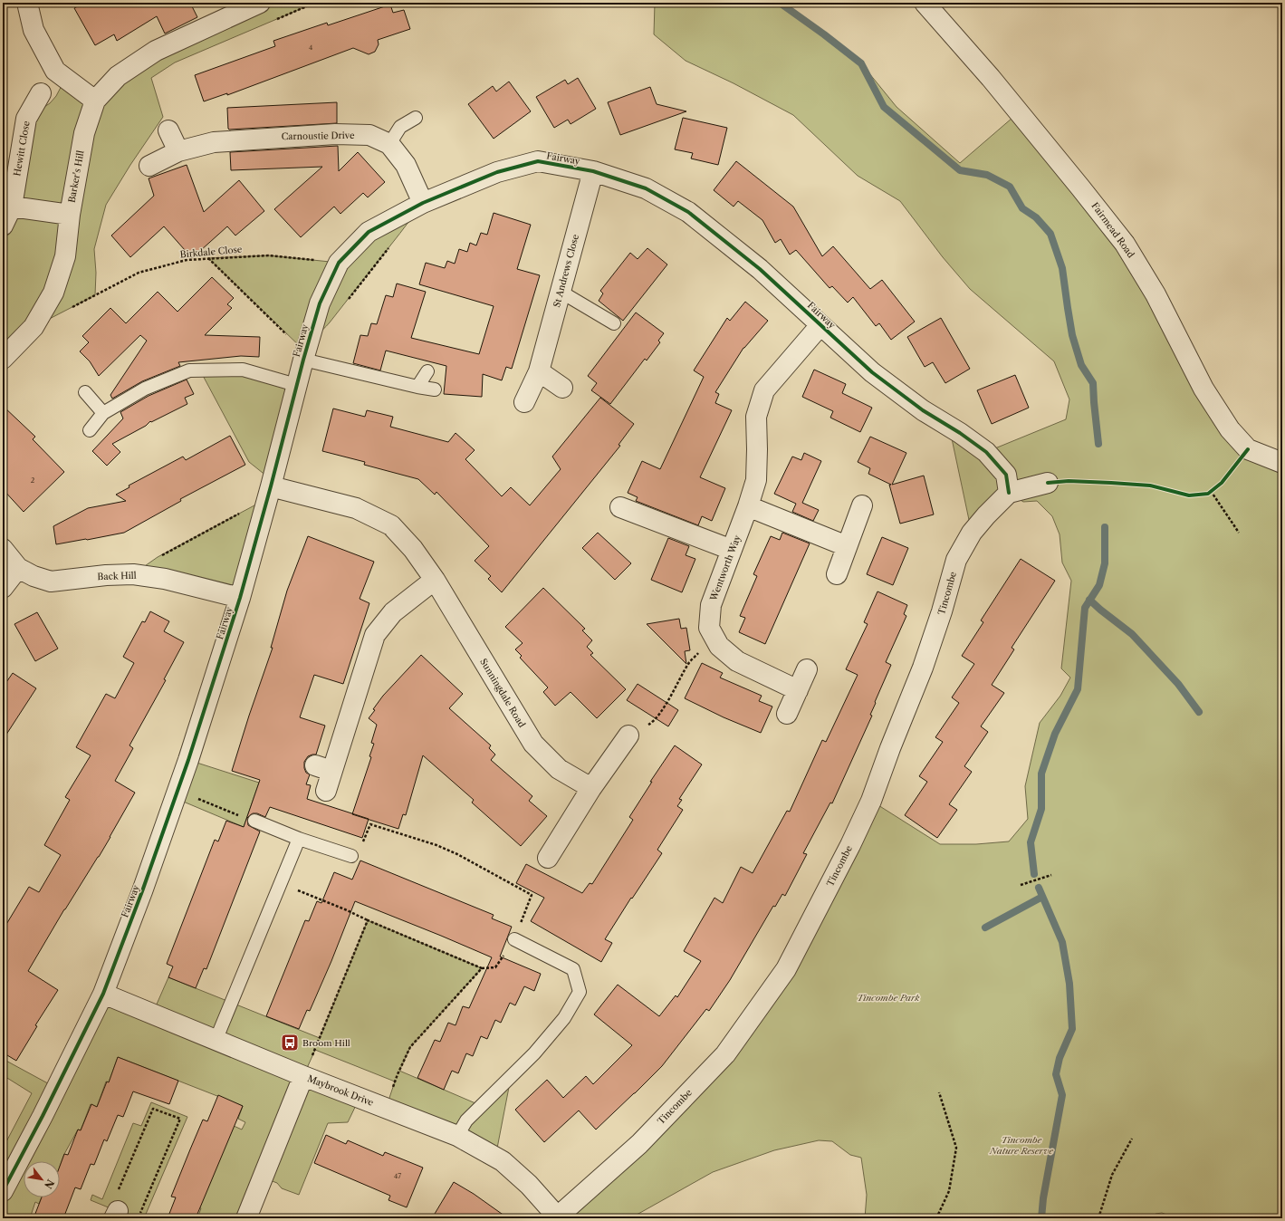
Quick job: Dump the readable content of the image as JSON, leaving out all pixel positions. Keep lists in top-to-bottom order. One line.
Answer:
{"streets":{"street":["Carnoustie Drive","Hewitt Close","Fairway","Barker's Hill","Fairmead Road","St Andrews Close","Wentworth Way","Back Hill","Tincombe","Sunningdale Road","Maybrook Drive"],"path":["Birkdale Close"]},"crossings":[["Carnoustie Drive","Fairway"],["Fairway","Birkdale Close"],["Fairway","St Andrews Close"],["Fairway","Wentworth Way"],["Fairway","Back Hill"],["Fairway","Tincombe"],["Fairway","Sunningdale Road"],["Fairway","Maybrook Drive"],["Tincombe","Maybrook Drive"]],"parks":["Tincombe Park","Tincombe Nature Reserve"],"places":{"bus stop":["Broom Hill"]},"house_numbers":["4","2","47"],"north":"bottom right"}
